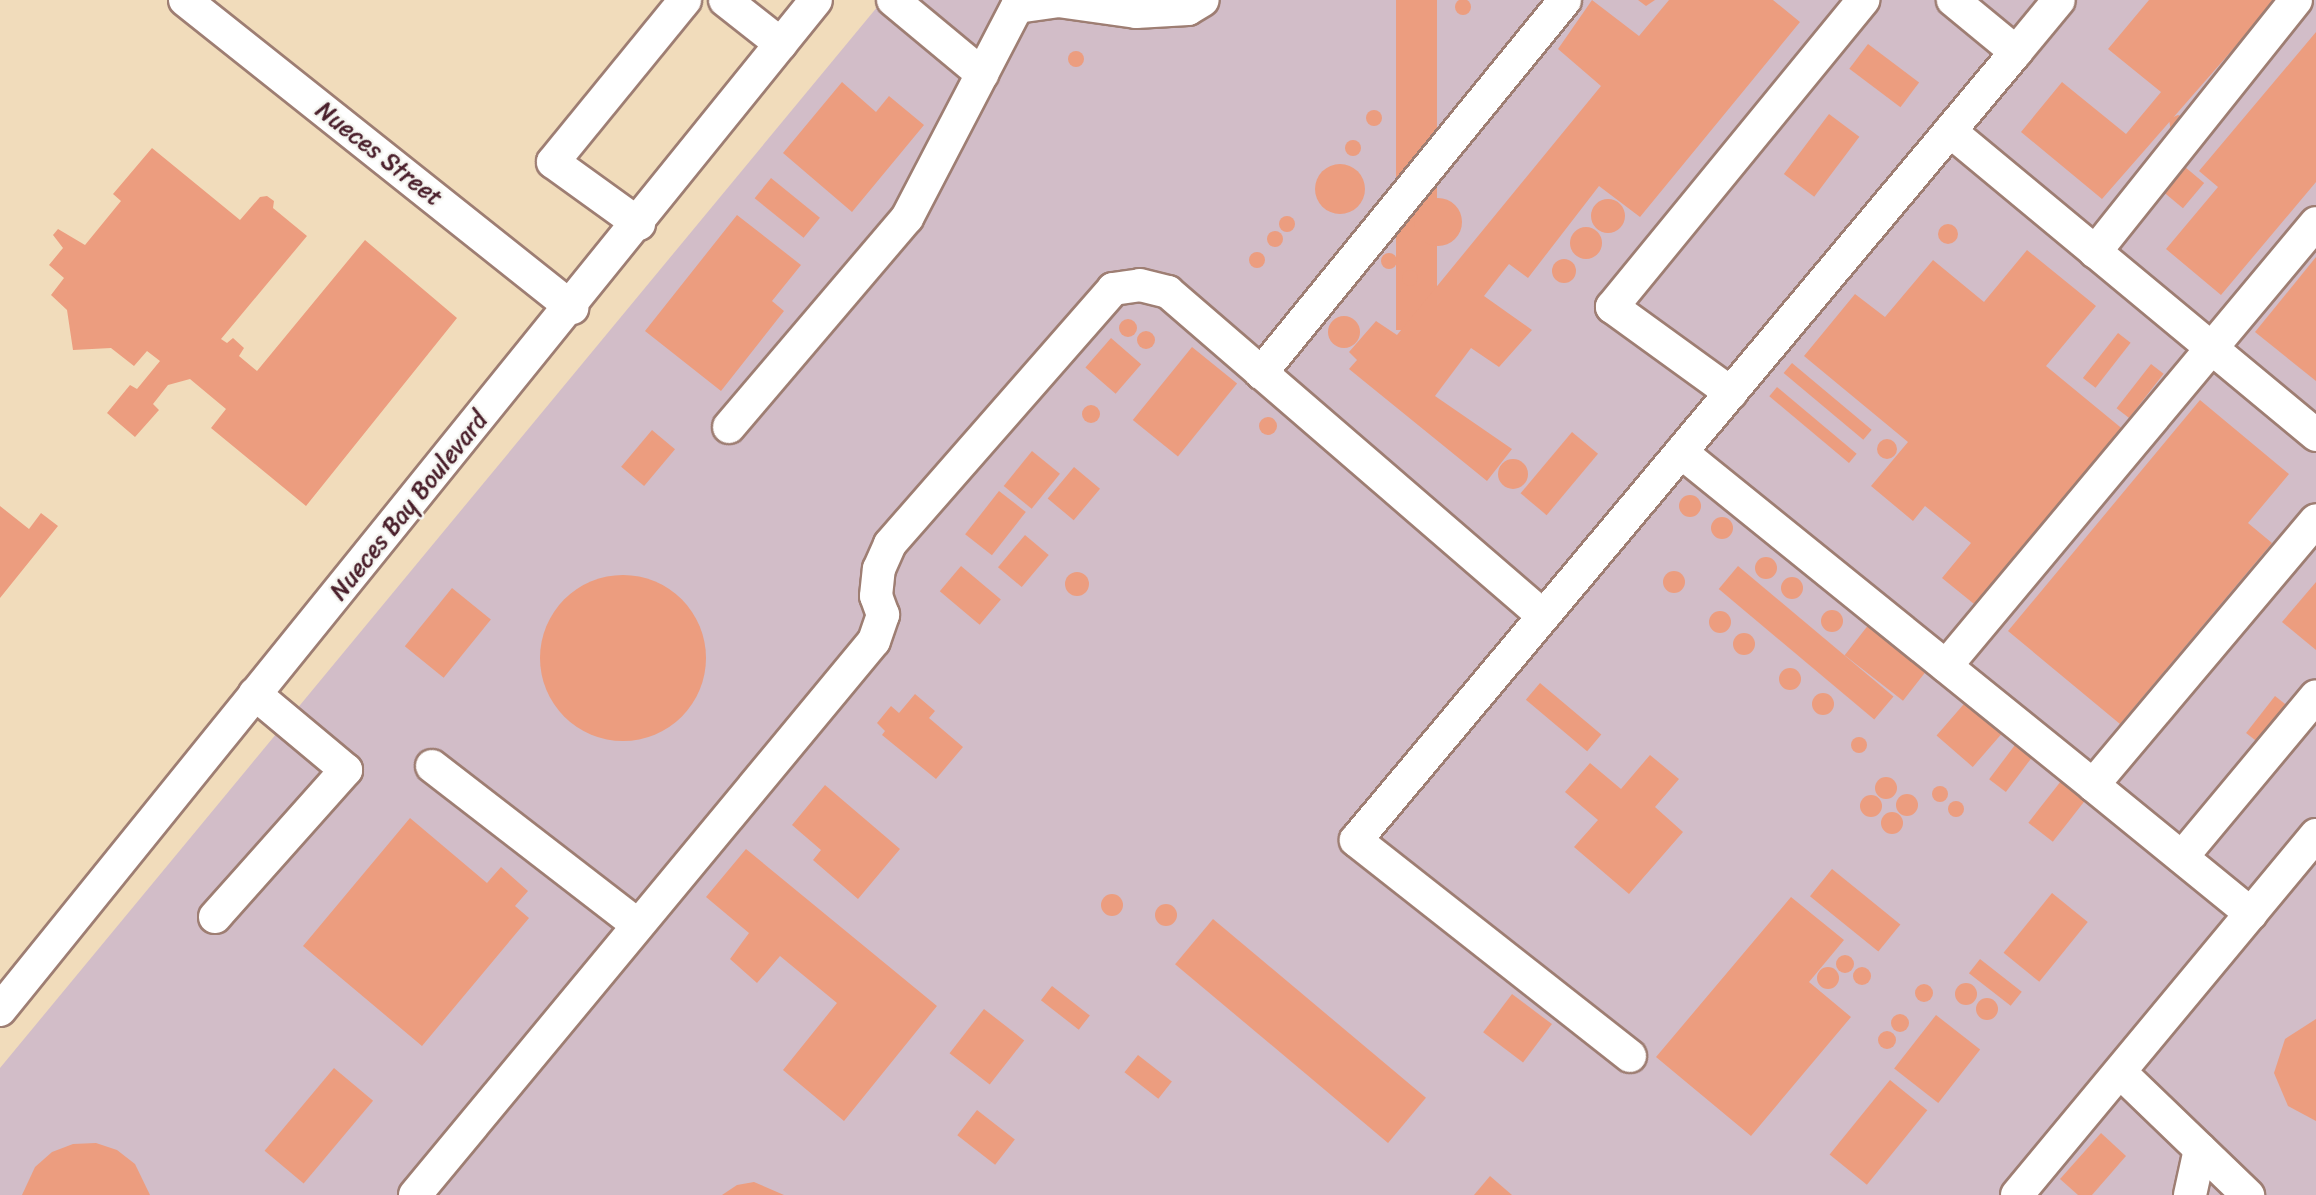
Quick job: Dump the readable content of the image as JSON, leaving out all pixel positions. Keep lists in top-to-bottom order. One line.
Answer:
{"streets":{"street":["Nueces Street","Nueces Bay Boulevard"]},"crossings":[["Nueces Street","Nueces Bay Boulevard"]]}
